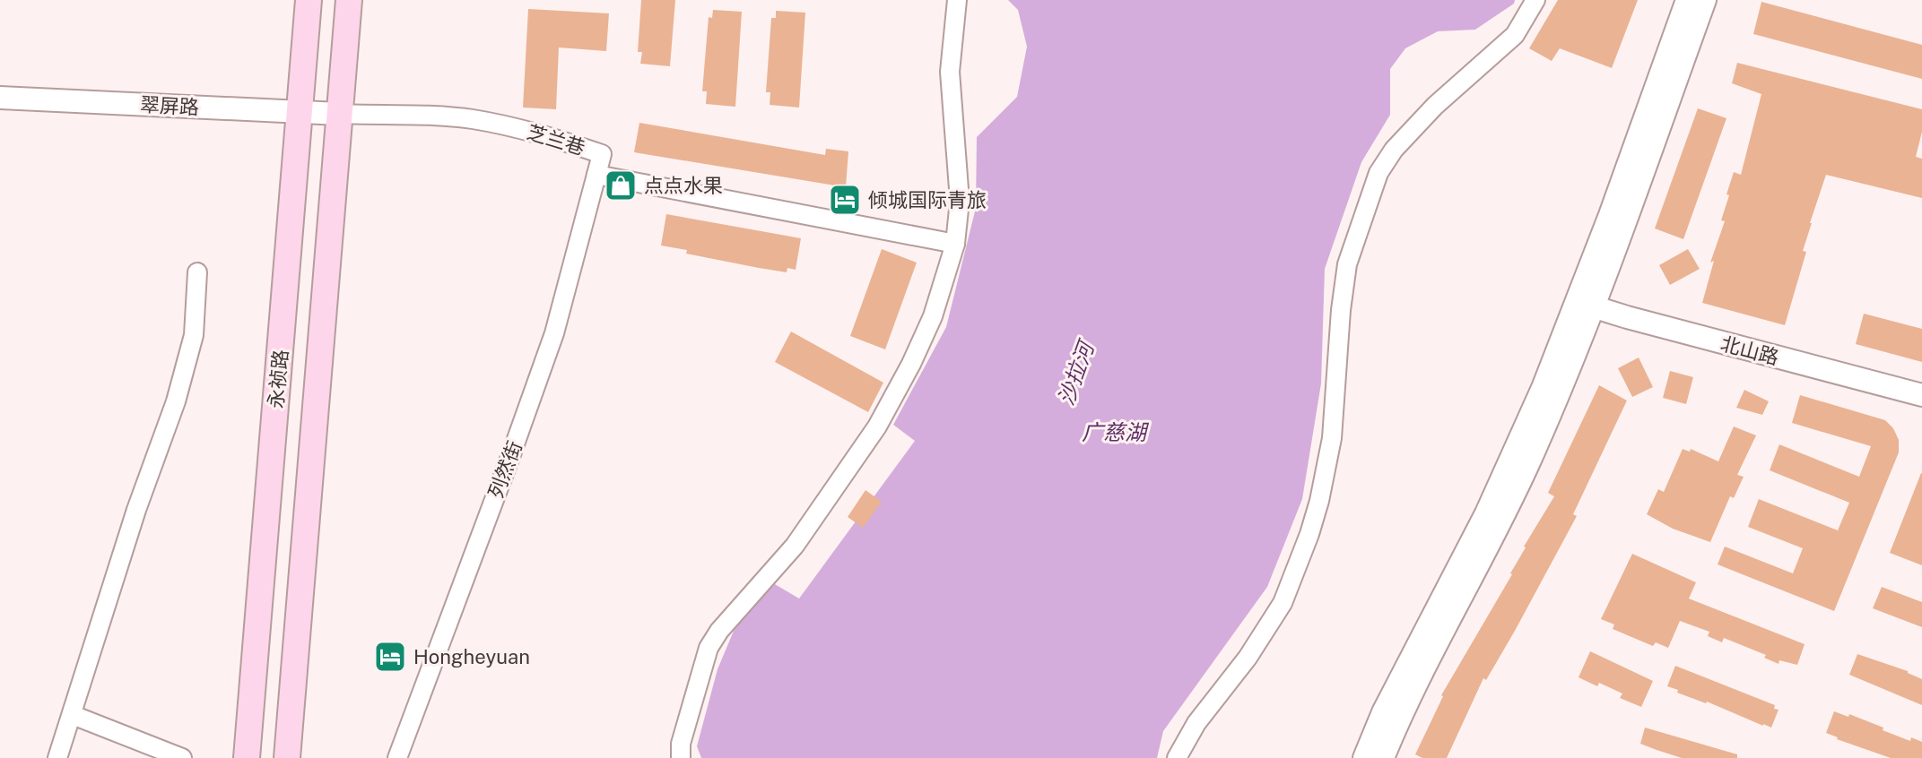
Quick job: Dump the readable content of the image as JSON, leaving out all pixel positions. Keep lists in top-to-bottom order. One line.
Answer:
{"streets":{"main road":["永祯路"],"street":["翠屏路","芝兰巷","北山路","列然街"]},"crossings":[["翠屏路","芝兰巷"],["翠屏路","永祯路"],["芝兰巷","永祯路"],["芝兰巷","列然街"]],"water":["沙拉河","广慈湖"],"places":{"shop":["点点水果"],"hotel":["倾城国际青旅","Hongheyuan"]}}
